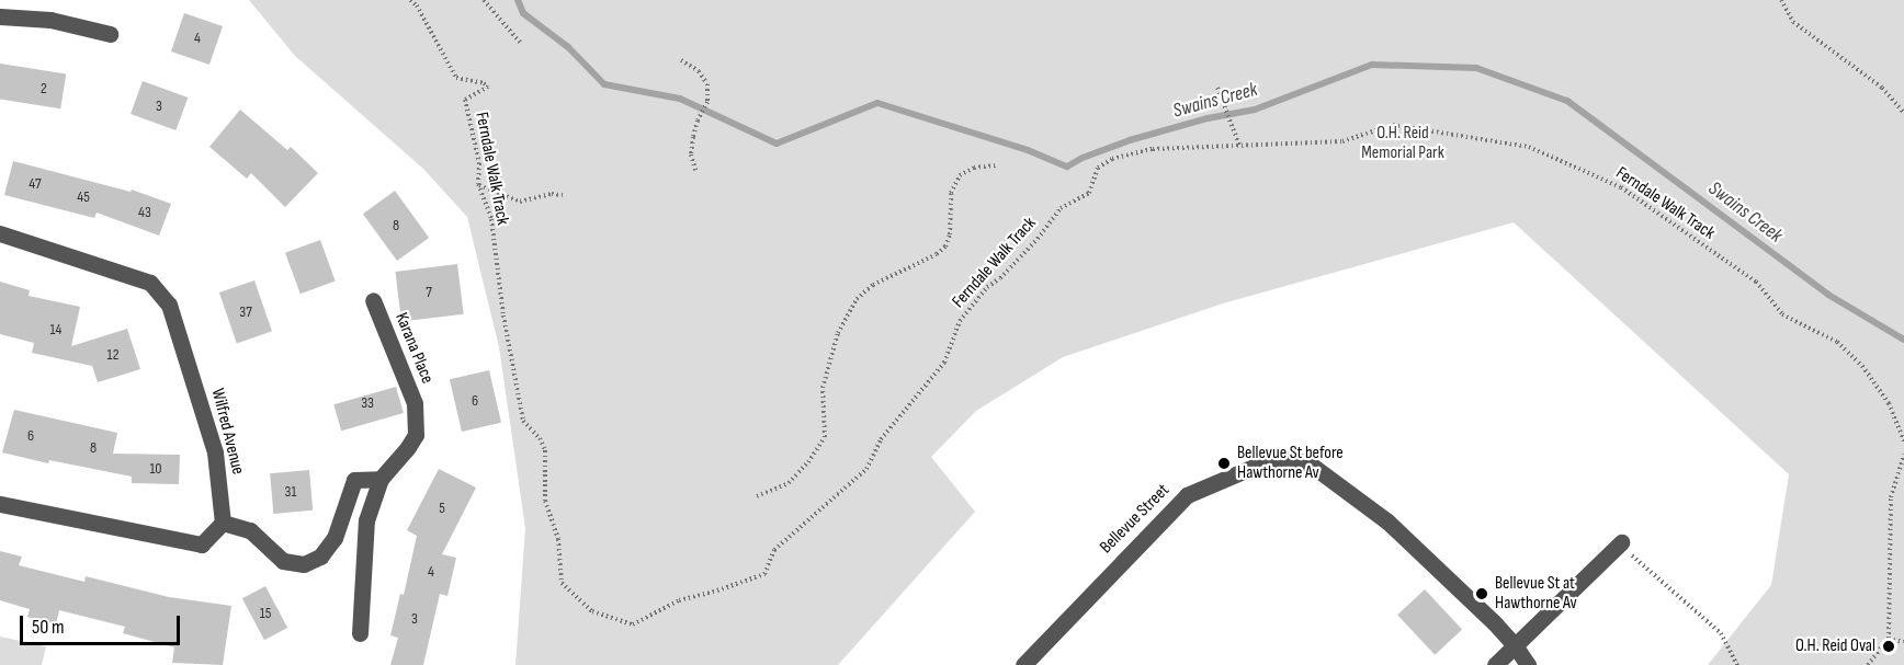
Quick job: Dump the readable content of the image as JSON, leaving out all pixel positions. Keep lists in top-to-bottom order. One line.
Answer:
{"streets":{"street":["Karana Place","Wilfred Avenue","Bellevue Street"],"path":["Ferndale Walk Track"]},"water":["Swains Creek"],"parks":["O.H. Reid Memorial Park"],"places":["Bellevue St before Hawthorne Av","Bellevue St at Hawthorne Av","O.H. Reid Oval"],"house_numbers":["4","2","3","47","45","43","8","7","37","14","12","6","33","6","8","10","31","5","4","15","3"],"scale_bar":"50 m"}
